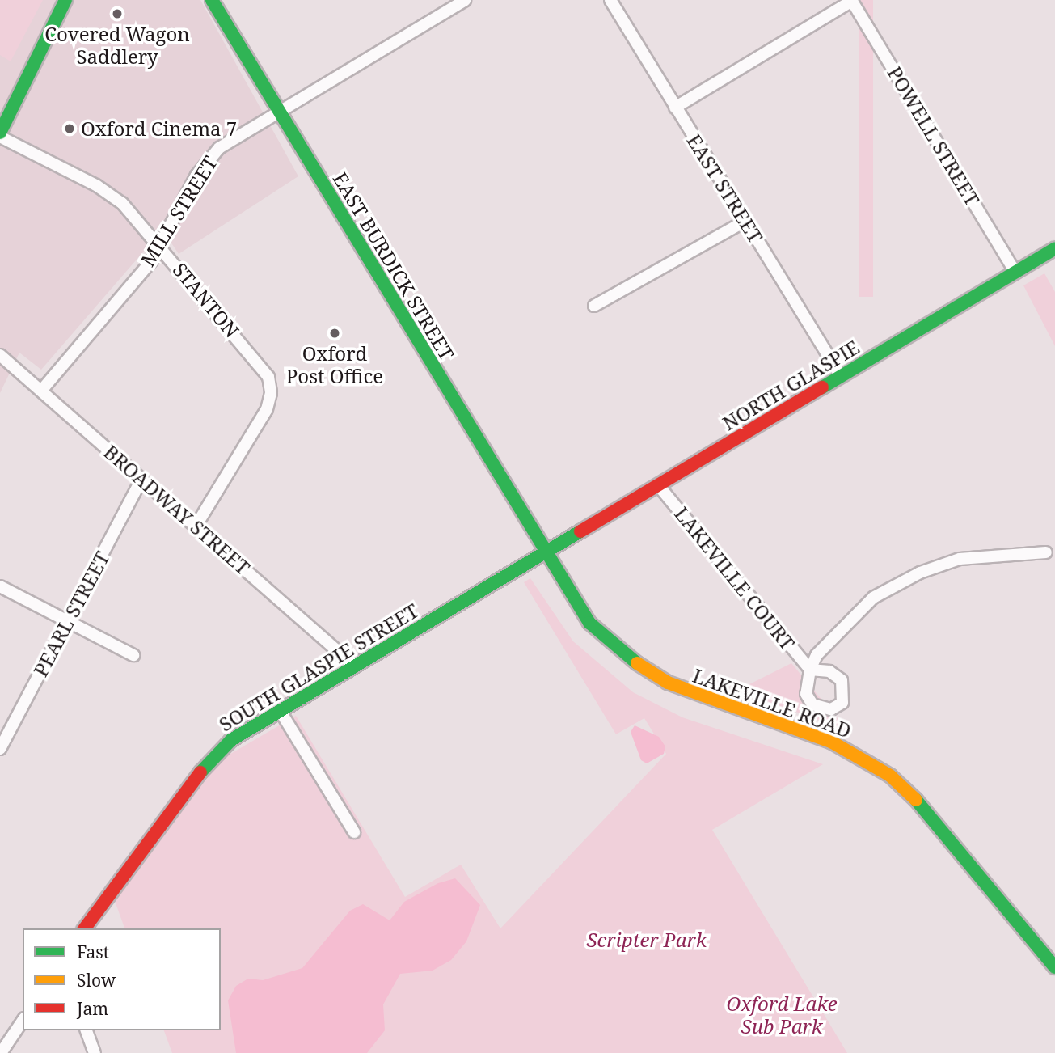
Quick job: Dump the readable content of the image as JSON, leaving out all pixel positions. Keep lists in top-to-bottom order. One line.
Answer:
{"streets":{"main road":["EAST BURDICK STREET","NORTH GLASPIE","SOUTH GLASPIE STREET","LAKEVILLE ROAD"],"street":["POWELL STREET","EAST STREET","MILL STREET","STANTON","BROADWAY STREET","LAKEVILLE COURT","PEARL STREET"]},"crossings":[["POWELL STREET","NORTH GLASPIE"],["EAST STREET","NORTH GLASPIE"],["MILL STREET","EAST BURDICK STREET"],["MILL STREET","STANTON"],["MILL STREET","BROADWAY STREET"],["EAST BURDICK STREET","NORTH GLASPIE"],["EAST BURDICK STREET","SOUTH GLASPIE STREET"],["EAST BURDICK STREET","LAKEVILLE ROAD"],["STANTON","BROADWAY STREET"],["NORTH GLASPIE","LAKEVILLE COURT"],["NORTH GLASPIE","SOUTH GLASPIE STREET"],["NORTH GLASPIE","LAKEVILLE ROAD"],["BROADWAY STREET","PEARL STREET"],["BROADWAY STREET","SOUTH GLASPIE STREET"],["SOUTH GLASPIE STREET","LAKEVILLE ROAD"]],"parks":["Scripter Park","Oxford Lake Sub Park"],"places":["Covered Wagon Saddlery","Oxford Cinema 7","Oxford Post Office"],"legend":["Fast","Slow","Jam"]}
